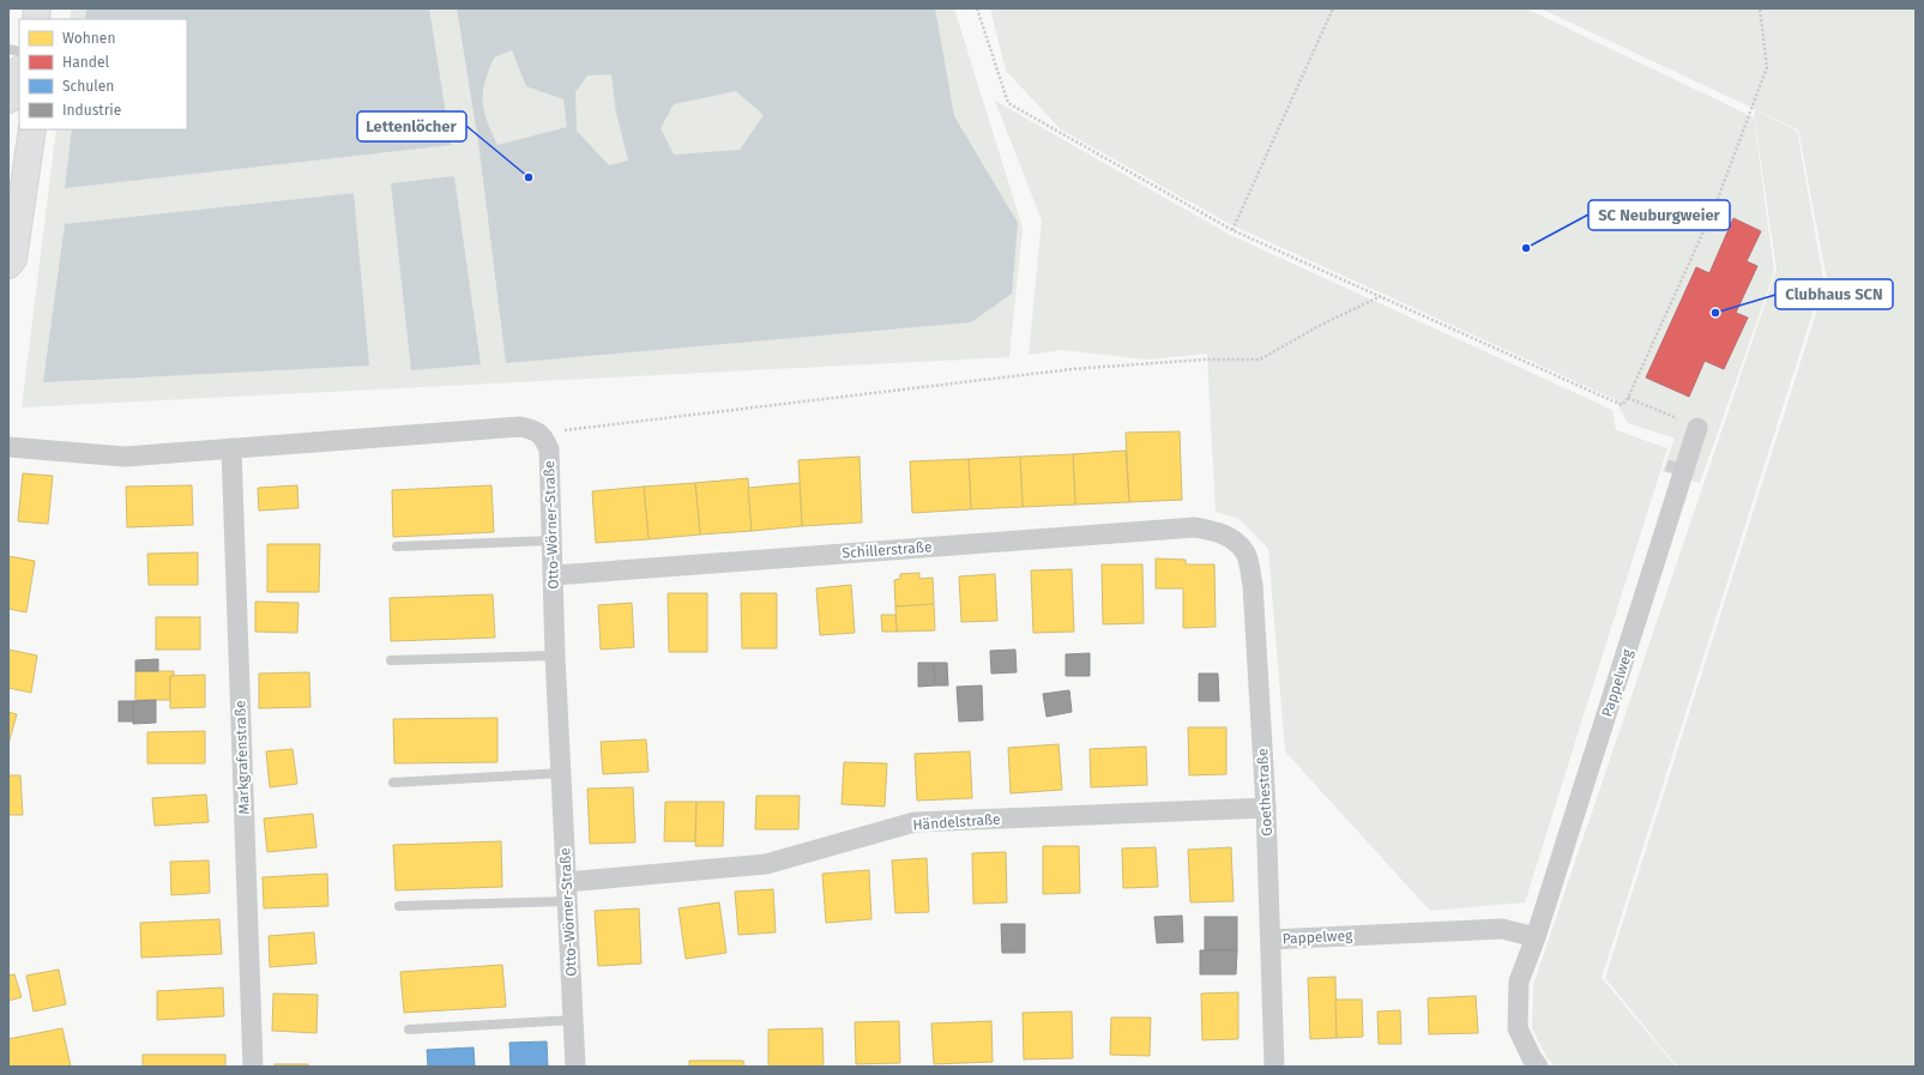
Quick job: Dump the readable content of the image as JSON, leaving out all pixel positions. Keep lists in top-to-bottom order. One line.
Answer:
{"streets":{"street":["Otto-Wörner-Straße","Schillerstraße","Pappelweg","Markgrafenstraße","Goethestraße","Händelstraße"]},"crossings":[["Otto-Wörner-Straße","Schillerstraße"],["Otto-Wörner-Straße","Händelstraße"],["Schillerstraße","Goethestraße"],["Pappelweg","Goethestraße"],["Goethestraße","Händelstraße"]],"places":["Lettenlöcher","SC Neuburgweier","Clubhaus SCN"],"legend":["Wohnen","Handel","Schulen","Industrie"]}
